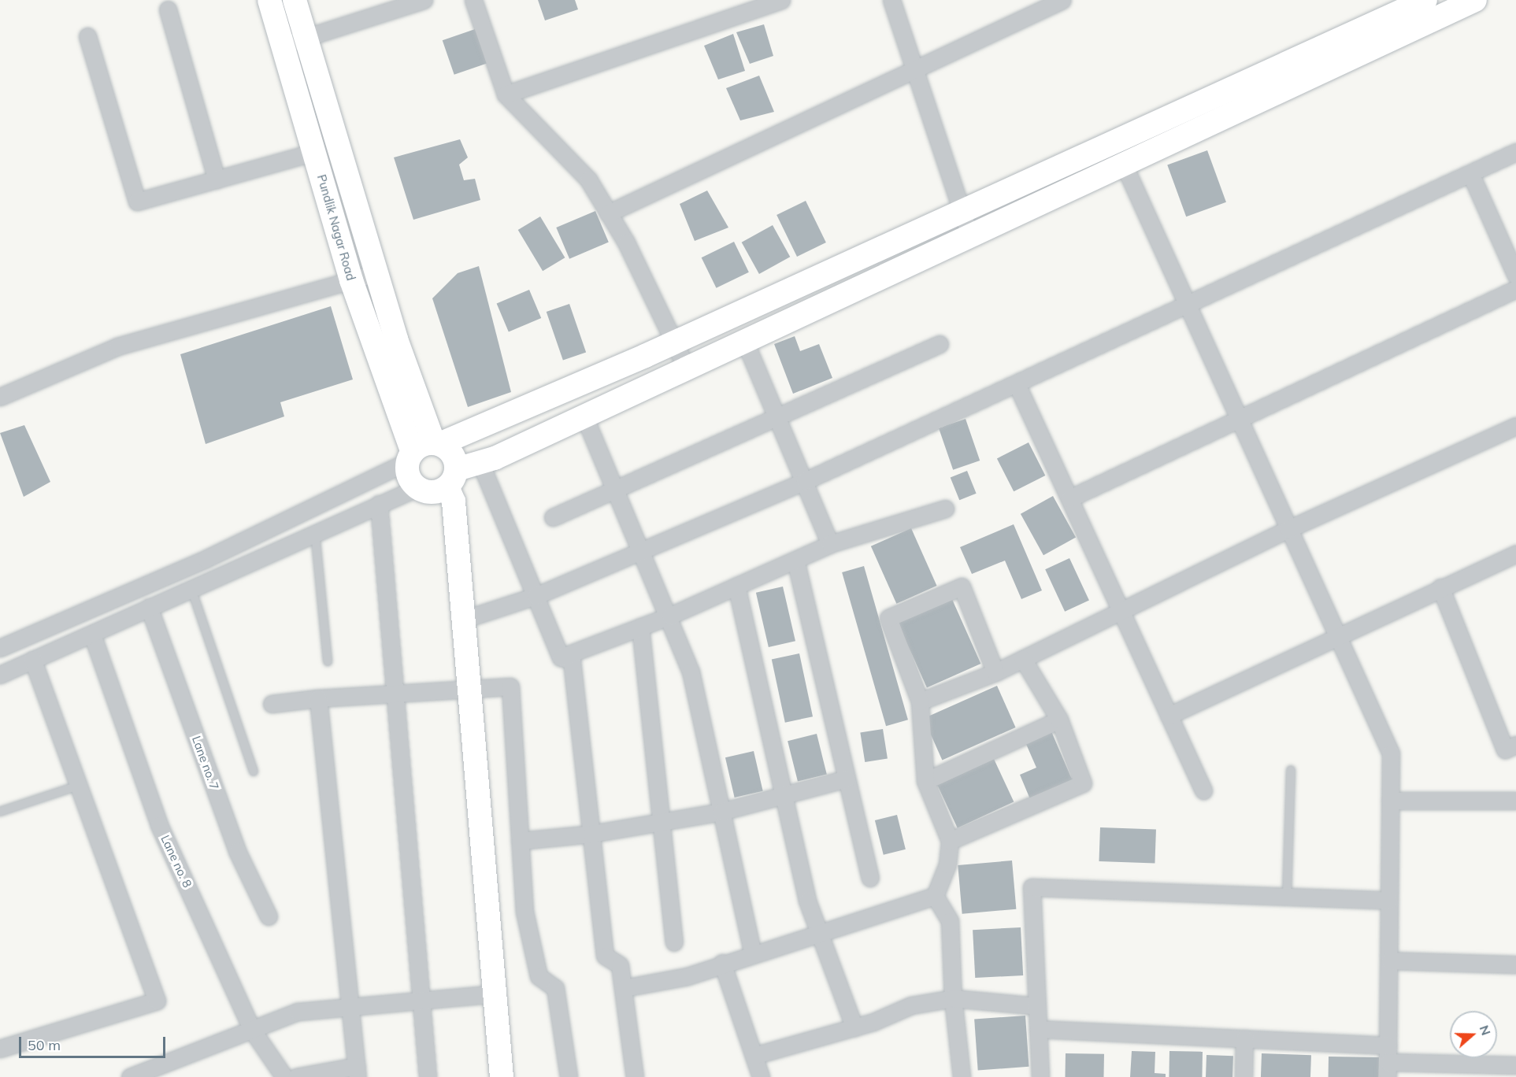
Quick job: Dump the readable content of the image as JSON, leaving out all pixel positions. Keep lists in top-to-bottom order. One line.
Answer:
{"streets":{"main road":["Pundlik Nagar Road"],"street":["Lane no. 7","Lane no. 8"]},"scale_bar":"50 m","north":"right"}
